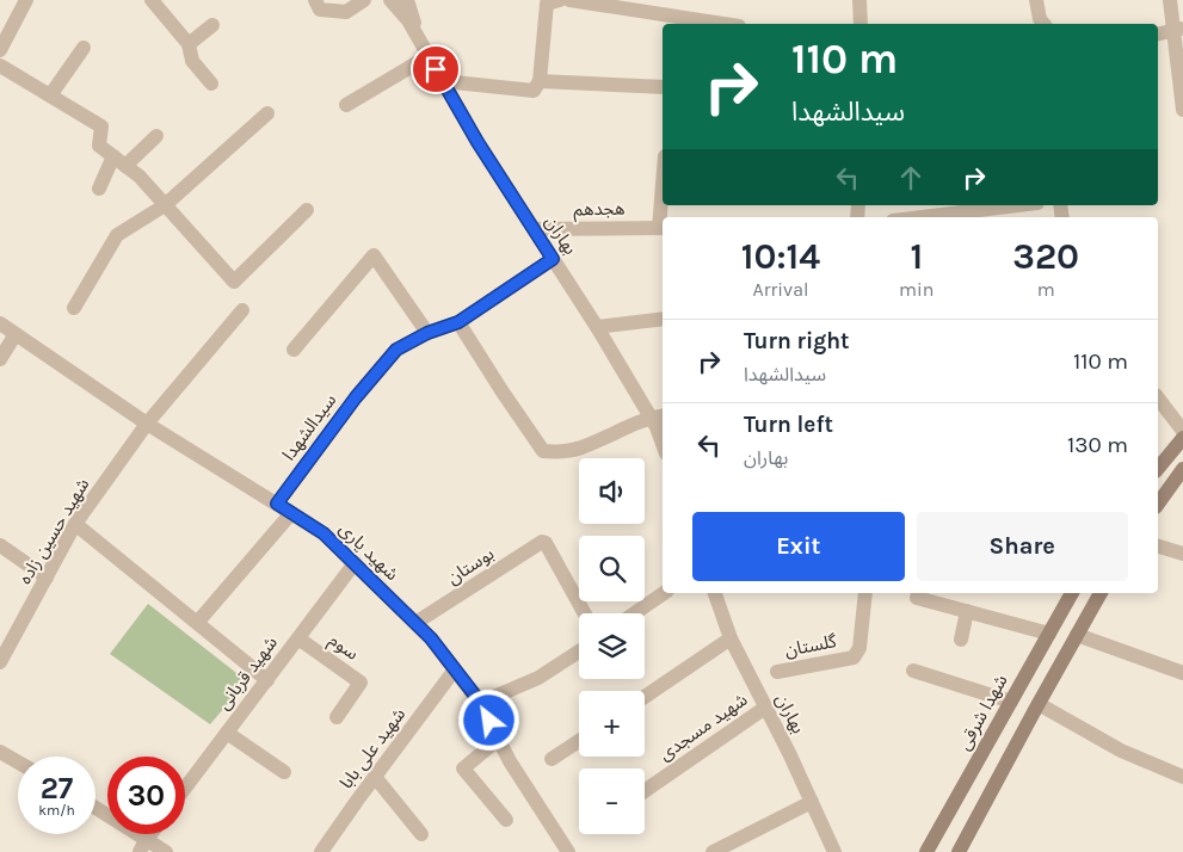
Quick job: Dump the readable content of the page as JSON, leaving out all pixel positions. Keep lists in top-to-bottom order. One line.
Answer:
{"streets":{"main road":["شهدا شرقی"],"street":["هجدهم","بهاران","سیدالشهدا","شهید حسین زاده","شهید یاری","بوستان","گلستان","سوم","شهید قربانی","شهید مسجدی","شهید علی بابا"]},"crossings":[["هجدهم","بهاران"],["بهاران","سیدالشهدا"],["بهاران","شهید مسجدی"],["سیدالشهدا","شهید یاری"],["شهید حسین زاده","شهید یاری"],["شهید یاری","بوستان"],["شهید یاری","شهید قربانی"],["شهید یاری","شهید علی بابا"],["سوم","شهید قربانی"]],"page":{"turn":["110 m","سیدالشهدا"],"eta":["10:14","Arrival","1","min","320","m"],"list":[{"name":"Turn right","note":"سیدالشهدا","value":"110 m"},{"name":"Turn left","note":"بهاران","value":"130 m"}],"map_buttons":["+","−"],"buttons":["Exit","Share"],"speed":"27 km/h","limit":"30"}}
